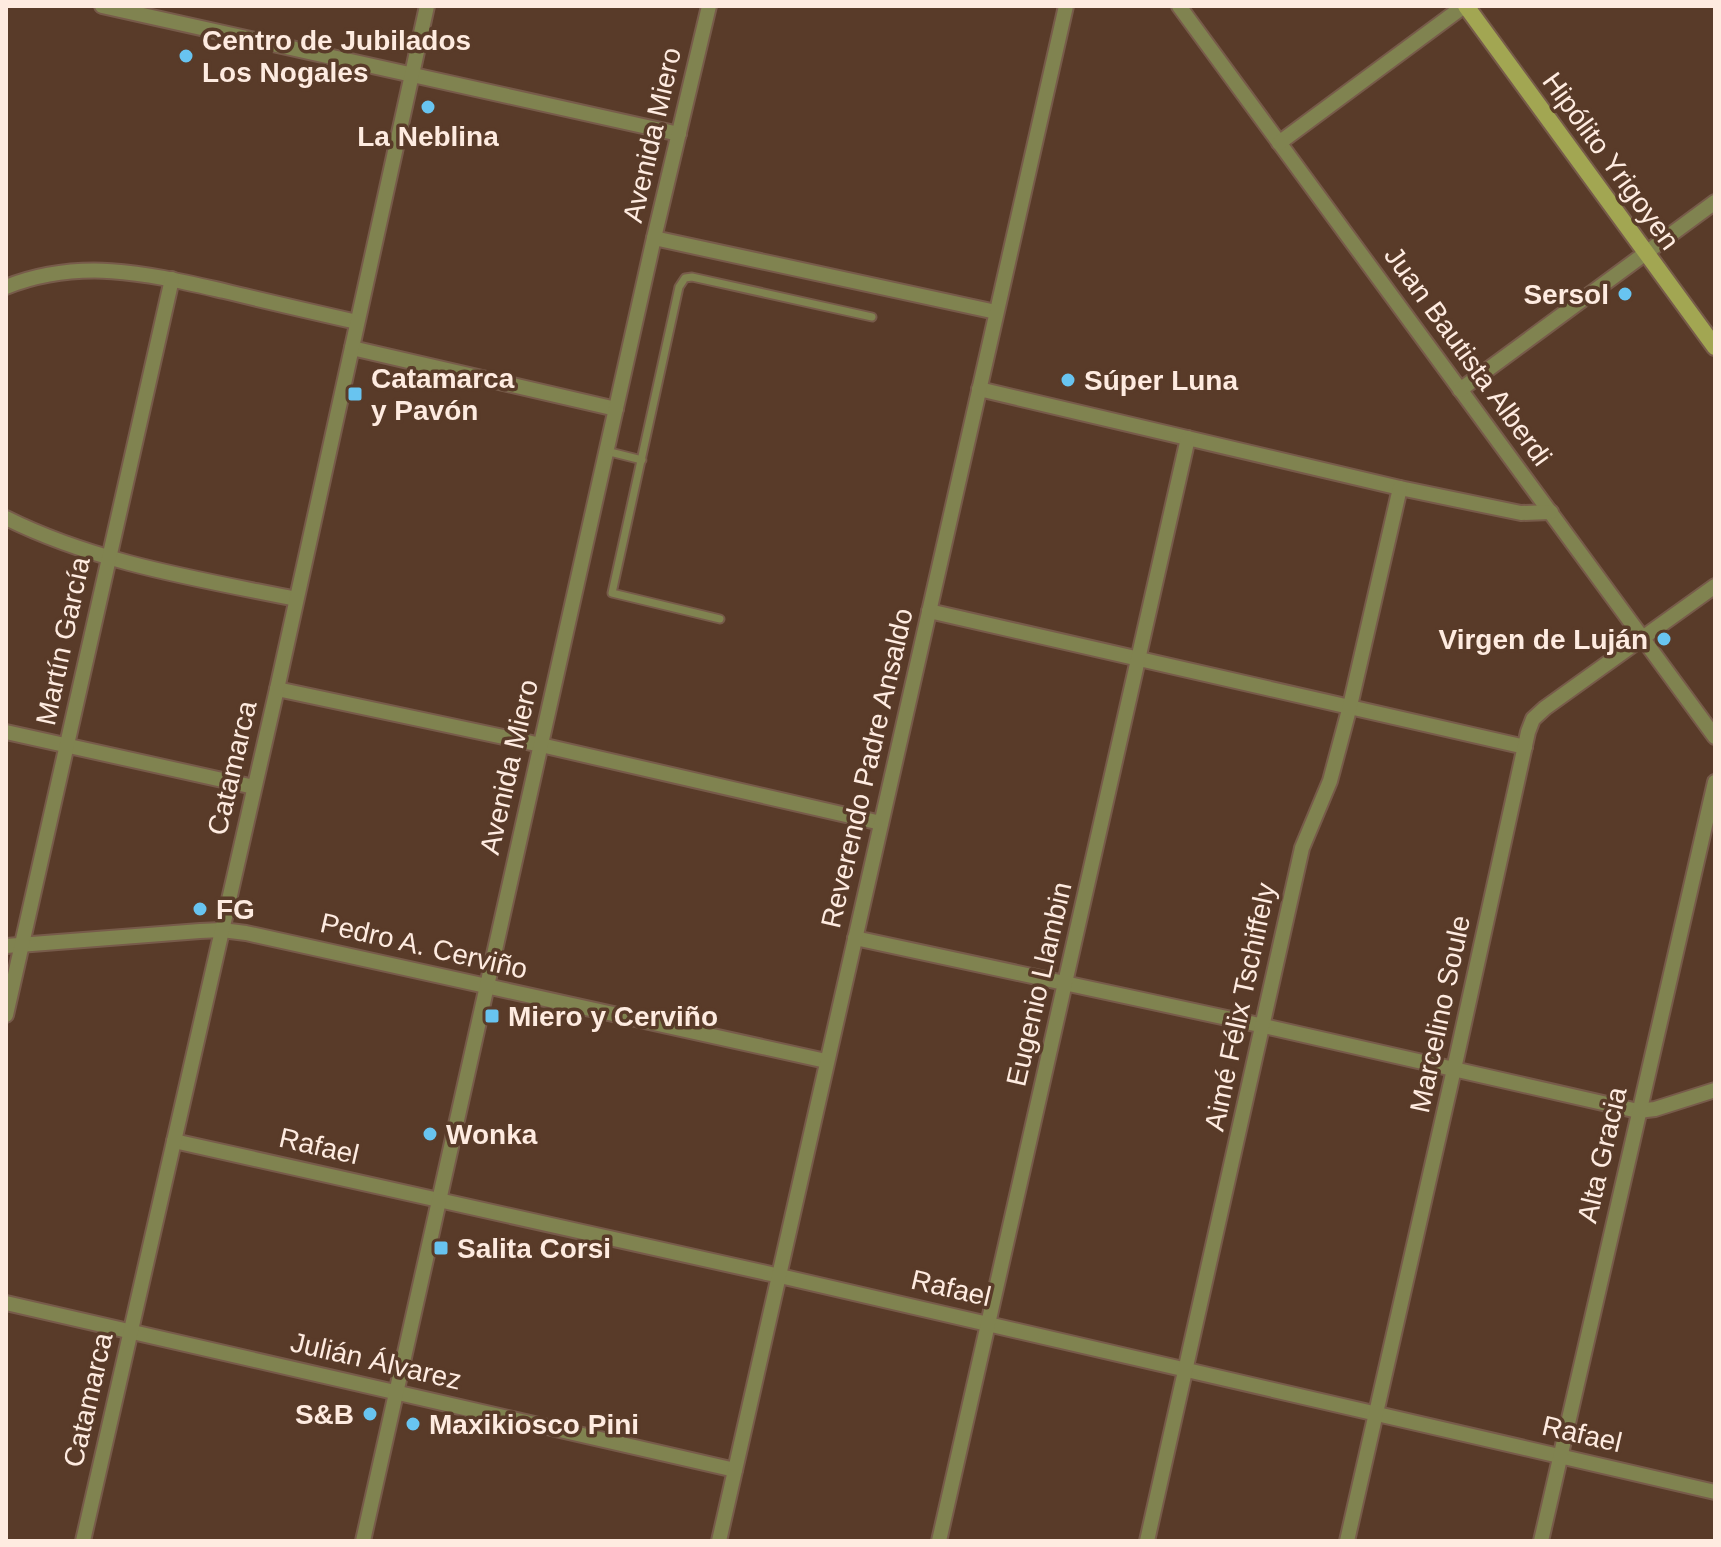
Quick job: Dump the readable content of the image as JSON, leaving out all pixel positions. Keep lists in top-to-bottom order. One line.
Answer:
{"streets":{"street":["Avenida Miero","Hipólito Yrigoyen","Juan Bautista Alberdi","Martín García","Catamarca","Reverendo Padre Ansaldo","Pedro A. Cerviño","Eugenio Llambin","Aimé Félix Tschiffely","Marcelino Soule","Rafael","Alta Gracia","Julián Álvarez"]},"crossings":[["Avenida Miero","Pedro A. Cerviño"],["Avenida Miero","Rafael"],["Avenida Miero","Julián Álvarez"],["Juan Bautista Alberdi","Marcelino Soule"],["Martín García","Pedro A. Cerviño"],["Catamarca","Pedro A. Cerviño"],["Catamarca","Rafael"],["Catamarca","Julián Álvarez"],["Reverendo Padre Ansaldo","Pedro A. Cerviño"],["Reverendo Padre Ansaldo","Rafael"],["Reverendo Padre Ansaldo","Julián Álvarez"],["Eugenio Llambin","Rafael"],["Aimé Félix Tschiffely","Rafael"],["Marcelino Soule","Rafael"],["Rafael","Alta Gracia"]],"places":{"other":["Centro de Jubilados Los Nogales","La Neblina","Sersol","Súper Luna","Virgen de Luján","FG","Wonka","S&B","Maxikiosco Pini"],"transit":["Catamarca y Pavón","Miero y Cerviño","Salita Corsi"]}}
